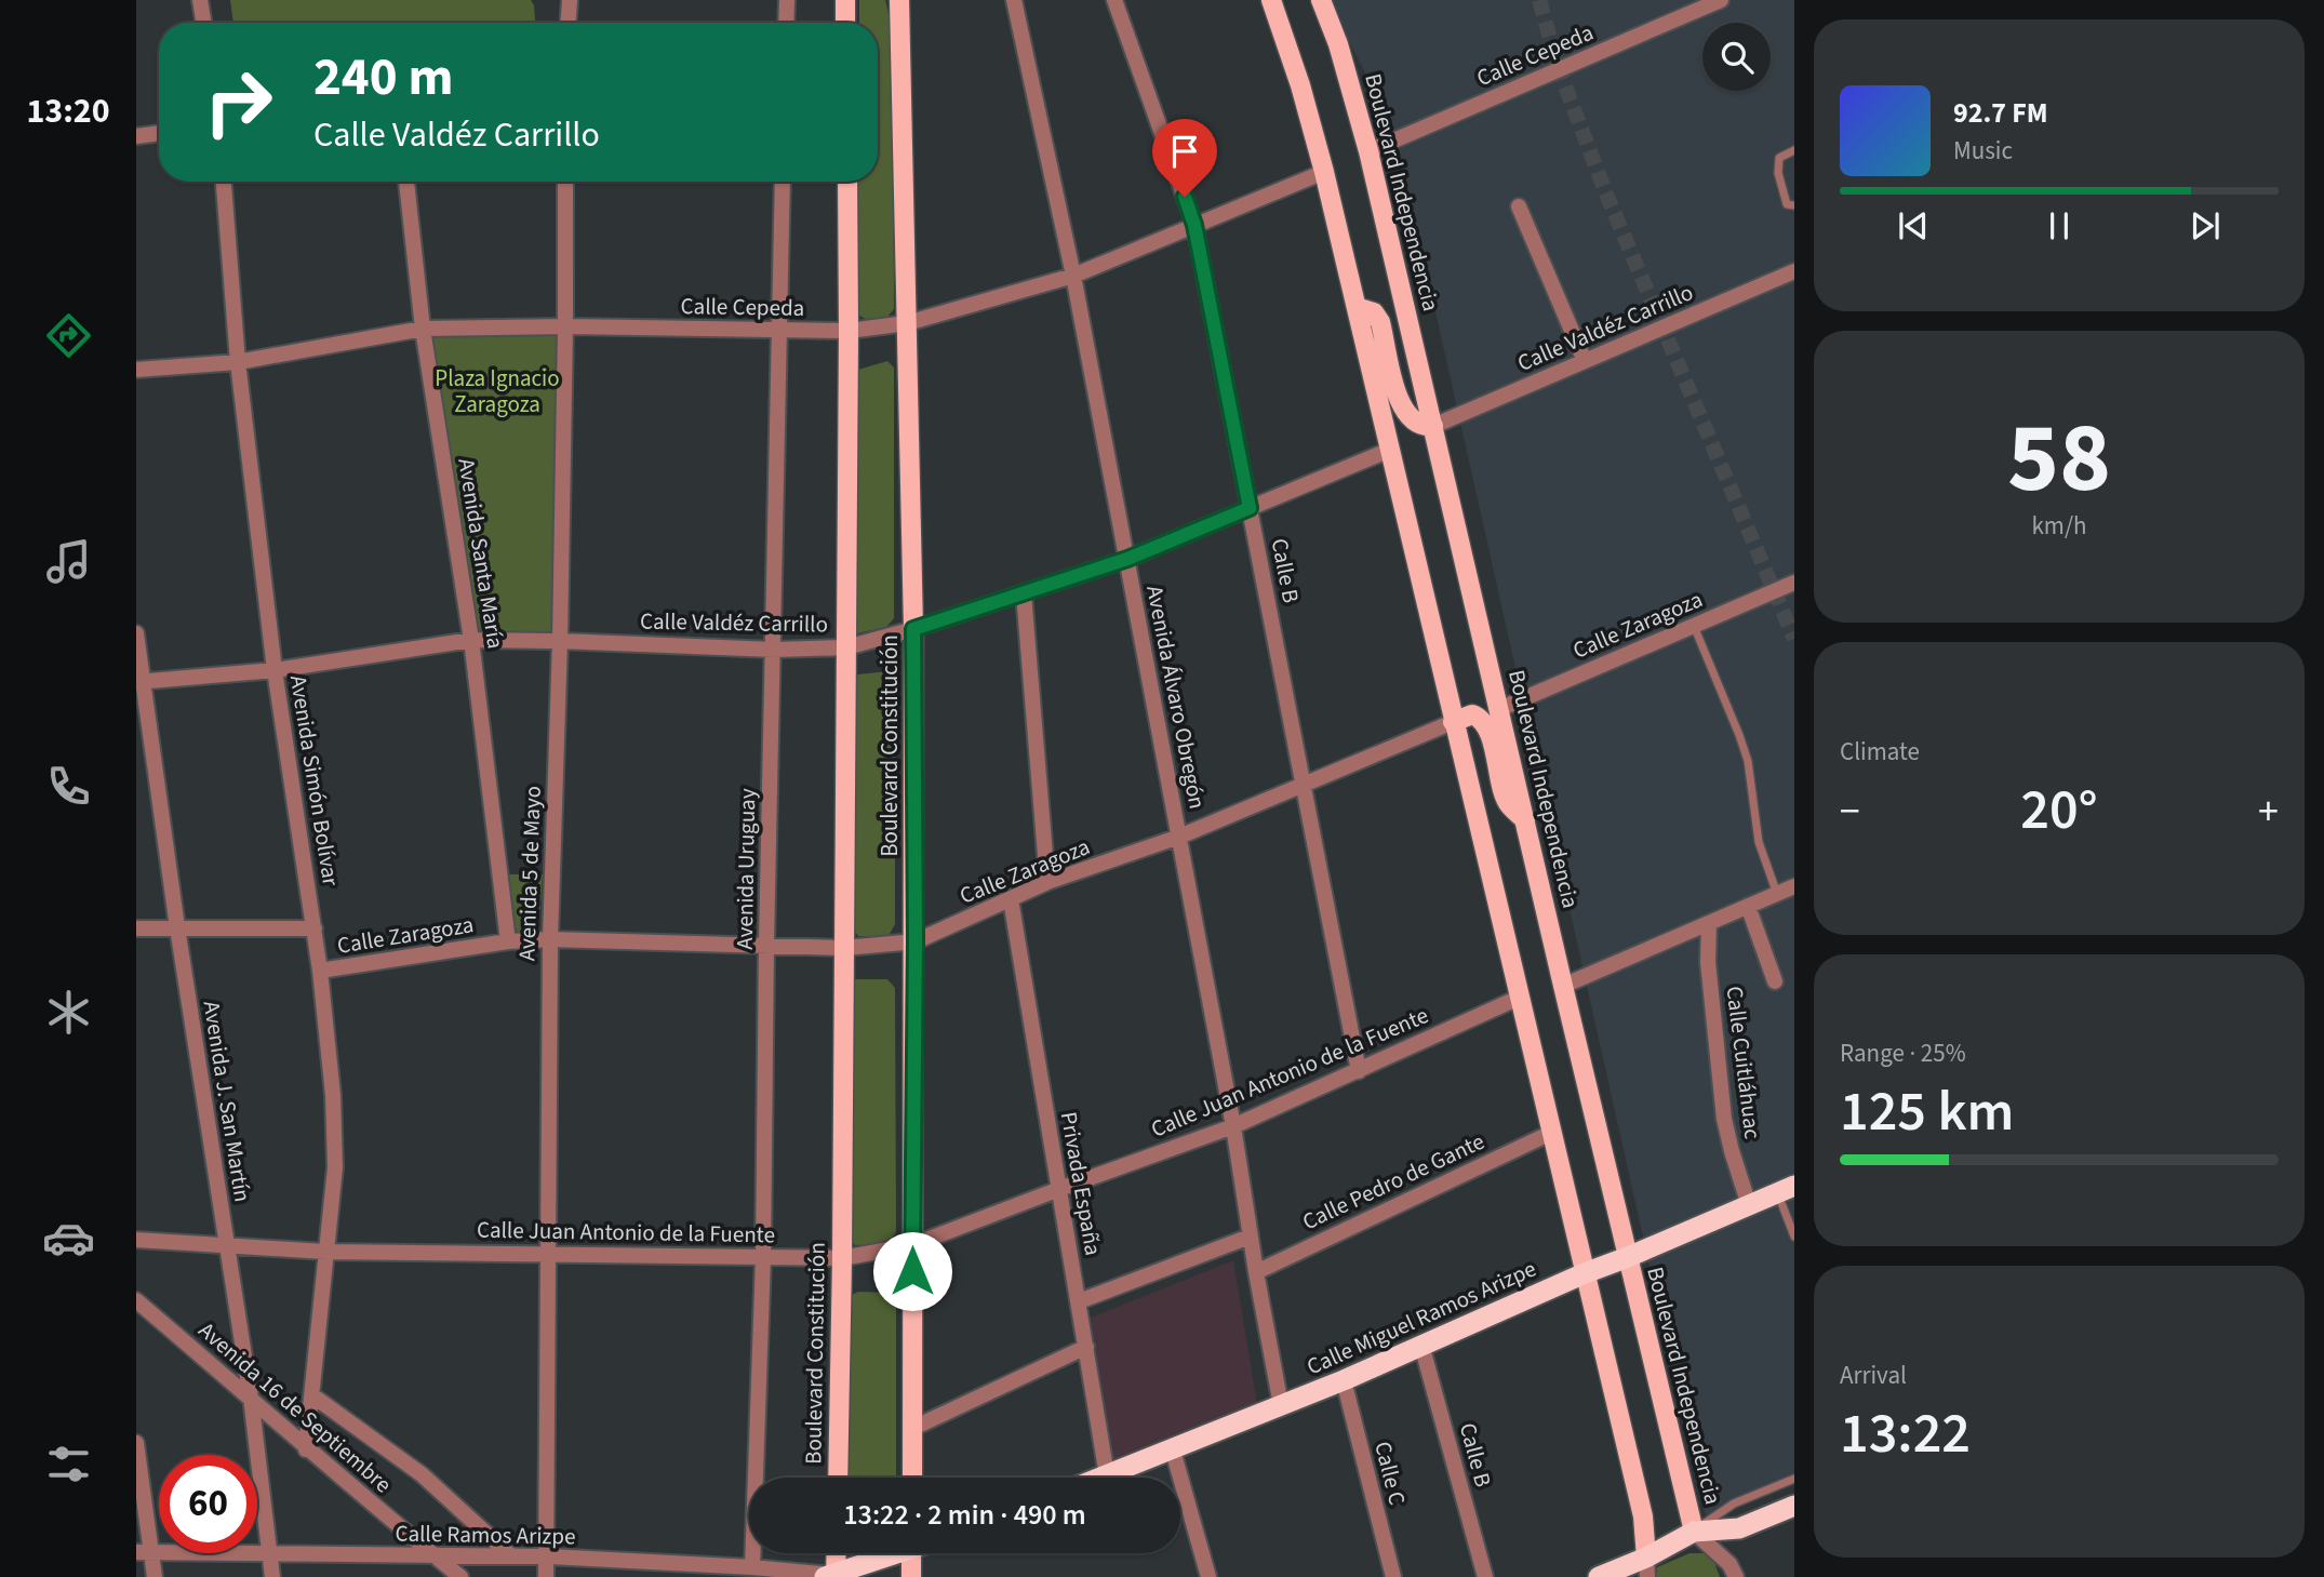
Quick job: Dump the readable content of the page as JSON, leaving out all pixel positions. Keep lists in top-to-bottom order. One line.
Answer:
{"streets":{"highway":["Calle Miguel Ramos Arizpe"],"main road":["Boulevard Independencia","Boulevard Constitución"],"street":["Calle Cepeda","Calle Valdéz Carrillo","Avenida Santa María","Calle B","Calle Zaragoza","Avenida Álvaro Obregón","Avenida Simón Bolívar","Avenida Uruguay","Avenida 5 de Mayo","Calle Cuitláhuac","Calle Juan Antonio de la Fuente","Avenida J. San Martín","Calle Pedro de Gante","Privada España","Avenida 16 de Septiembre","Calle C","Calle Ramos Arizpe"]},"crossings":[["Calle Cepeda","Boulevard Independencia"],["Calle Cepeda","Avenida Santa María"],["Calle Cepeda","Calle B"],["Calle Cepeda","Avenida Álvaro Obregón"],["Calle Cepeda","Boulevard Constitución"],["Calle Cepeda","Avenida Simón Bolívar"],["Calle Cepeda","Avenida Uruguay"],["Calle Cepeda","Avenida 5 de Mayo"],["Boulevard Independencia","Calle Valdéz Carrillo"],["Boulevard Independencia","Calle Zaragoza"],["Boulevard Independencia","Calle Miguel Ramos Arizpe"],["Calle Valdéz Carrillo","Avenida Santa María"],["Calle Valdéz Carrillo","Calle B"],["Calle Valdéz Carrillo","Avenida Álvaro Obregón"],["Calle Valdéz Carrillo","Boulevard Constitución"],["Calle Valdéz Carrillo","Avenida Simón Bolívar"],["Calle Valdéz Carrillo","Avenida Uruguay"],["Calle Valdéz Carrillo","Avenida 5 de Mayo"],["Calle Valdéz Carrillo","Avenida J. San Martín"],["Avenida Santa María","Calle Zaragoza"],["Calle B","Calle Zaragoza"],["Calle B","Calle Juan Antonio de la Fuente"],["Calle B","Calle Miguel Ramos Arizpe"],["Calle Zaragoza","Avenida Álvaro Obregón"],["Calle Zaragoza","Boulevard Constitución"],["Calle Zaragoza","Avenida Simón Bolívar"],["Calle Zaragoza","Avenida Uruguay"],["Calle Zaragoza","Avenida 5 de Mayo"],["Calle Zaragoza","Avenida J. San Martín"],["Calle Zaragoza","Privada España"],["Avenida Álvaro Obregón","Calle Juan Antonio de la Fuente"],["Avenida Álvaro Obregón","Calle Pedro de Gante"],["Avenida Álvaro Obregón","Calle Miguel Ramos Arizpe"],["Boulevard Constitución","Calle Juan Antonio de la Fuente"],["Avenida Simón Bolívar","Calle Juan Antonio de la Fuente"],["Avenida Simón Bolívar","Avenida 16 de Septiembre"],["Avenida Uruguay","Calle Juan Antonio de la Fuente"],["Avenida Uruguay","Calle Ramos Arizpe"],["Avenida 5 de Mayo","Calle Juan Antonio de la Fuente"],["Avenida 5 de Mayo","Calle Ramos Arizpe"],["Calle Cuitláhuac","Calle Miguel Ramos Arizpe"],["Calle Juan Antonio de la Fuente","Avenida J. San Martín"],["Calle Juan Antonio de la Fuente","Privada España"],["Avenida J. San Martín","Avenida 16 de Septiembre"],["Avenida J. San Martín","Calle Ramos Arizpe"],["Privada España","Calle Miguel Ramos Arizpe"],["Calle Miguel Ramos Arizpe","Calle C"],["Avenida 16 de Septiembre","Calle Ramos Arizpe"]],"parks":["Plaza Ignacio Zaragoza"],"page":{"tabs":"13:20","turn":["240 m","Calle Valdéz Carrillo"],"song":["92.7 FM","Music"],"tile":[["58","km/h"],"Climate",["Range · 25%","125 km"],["Arrival","13:22"]],"heat":["−","20°","+"],"limit":"60","trip":"13:22 · 2 min · 490 m"}}
